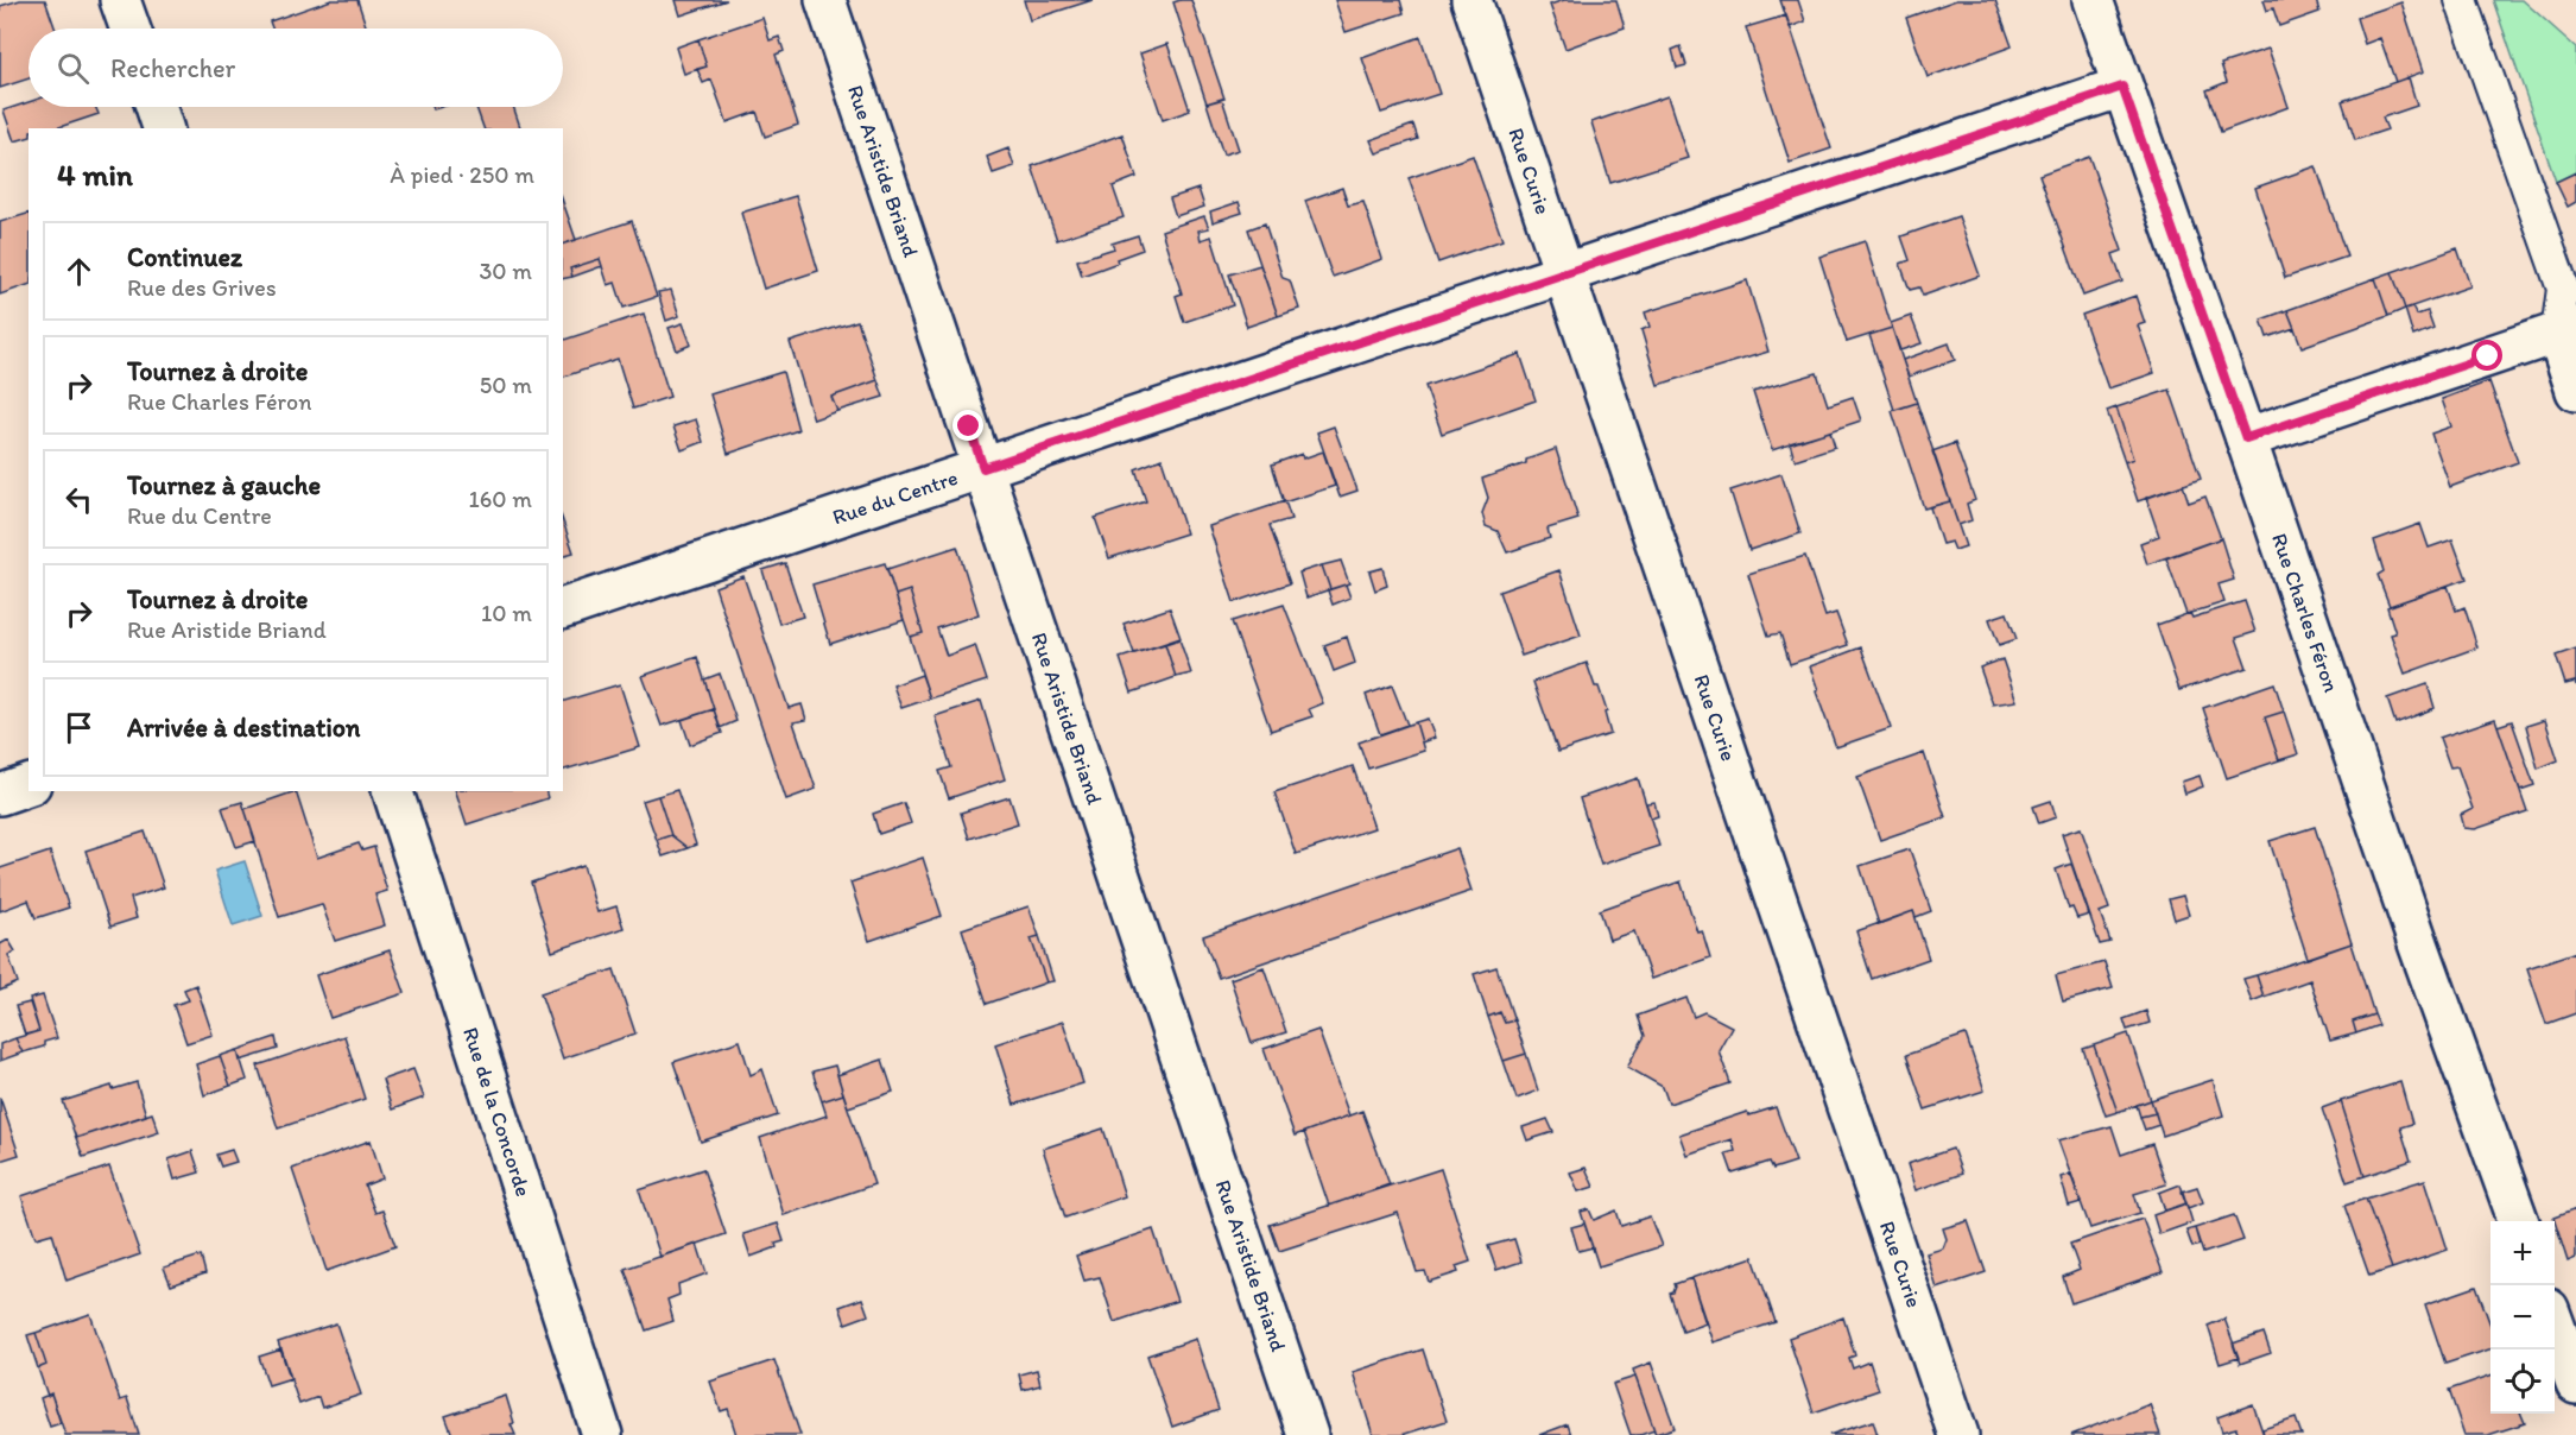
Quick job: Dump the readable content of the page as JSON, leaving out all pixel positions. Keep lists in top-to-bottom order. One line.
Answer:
{"streets":{"street":["Rue Aristide Briand","Rue Curie","Rue du Centre","Rue Charles Féron","Rue de la Concorde"]},"crossings":[["Rue Aristide Briand","Rue du Centre"],["Rue Curie","Rue du Centre"],["Rue du Centre","Rue Charles Féron"]],"page":{"search":"Rechercher","heading":["4 min","À pied · 250 m"],"list":[["Continuez","Rue des Grives","30 m"],["Tournez à droite","Rue Charles Féron","50 m"],["Tournez à gauche","Rue du Centre","160 m"],["Tournez à droite","Rue Aristide Briand","10 m"],"Arrivée à destination"],"map_buttons":["+","−"]}}
